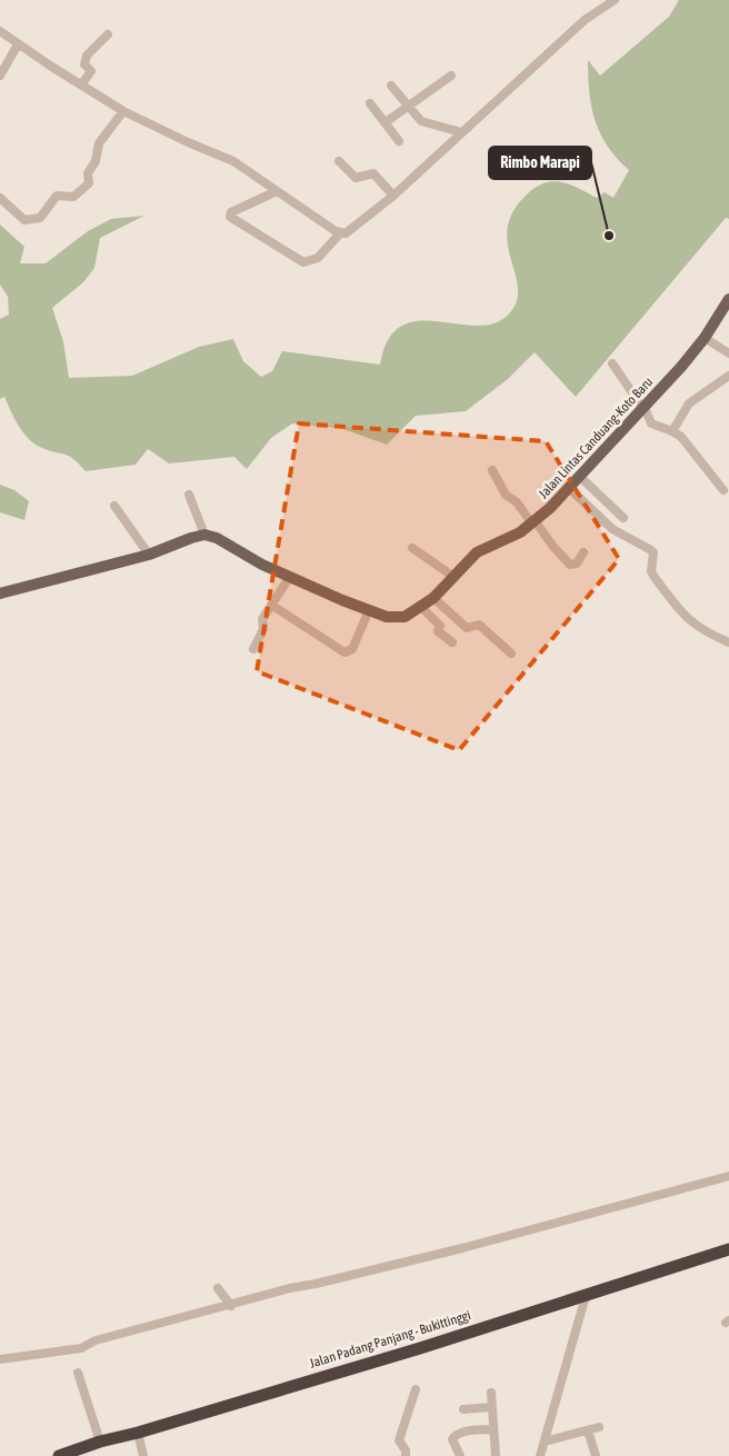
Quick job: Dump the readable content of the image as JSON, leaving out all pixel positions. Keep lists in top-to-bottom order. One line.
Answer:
{"streets":{"highway":["Jalan Padang Panjang - Bukittinggi"],"main road":["Jalan Lintas Canduang-Koto Baru"]},"places":["Rimbo Marapi"]}
